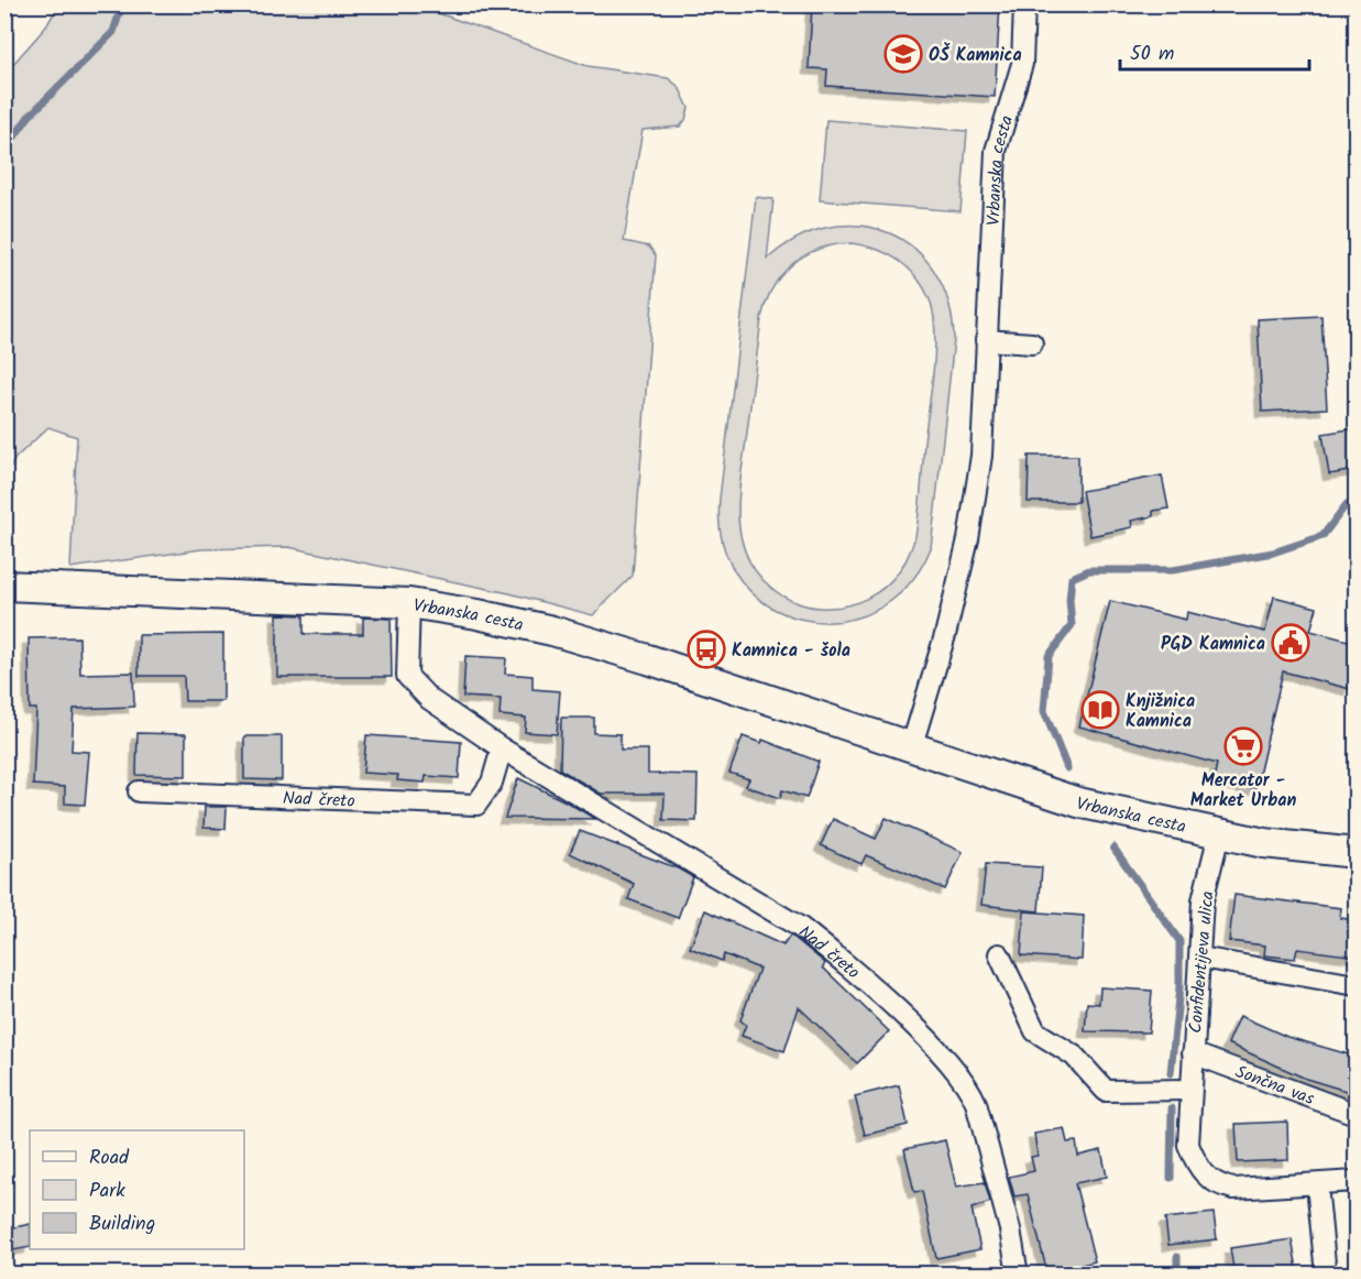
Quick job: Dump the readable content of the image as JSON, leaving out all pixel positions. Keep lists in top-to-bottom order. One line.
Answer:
{"streets":{"street":["Vrbanska cesta","Nad čreto","Confidentijeva ulica","Sončna vas"]},"crossings":[["Vrbanska cesta","Nad čreto"],["Vrbanska cesta","Confidentijeva ulica"],["Confidentijeva ulica","Sončna vas"]],"places":{"school or university":["OŠ Kamnica"],"public building":["PGD Kamnica"],"bus stop":["Kamnica - šola"],"library":["Knjižnica Kamnica"],"supermarket":["Mercator - Market Urban"]},"legend":["Road","Park","Building"],"scale_bar":"50 m"}
